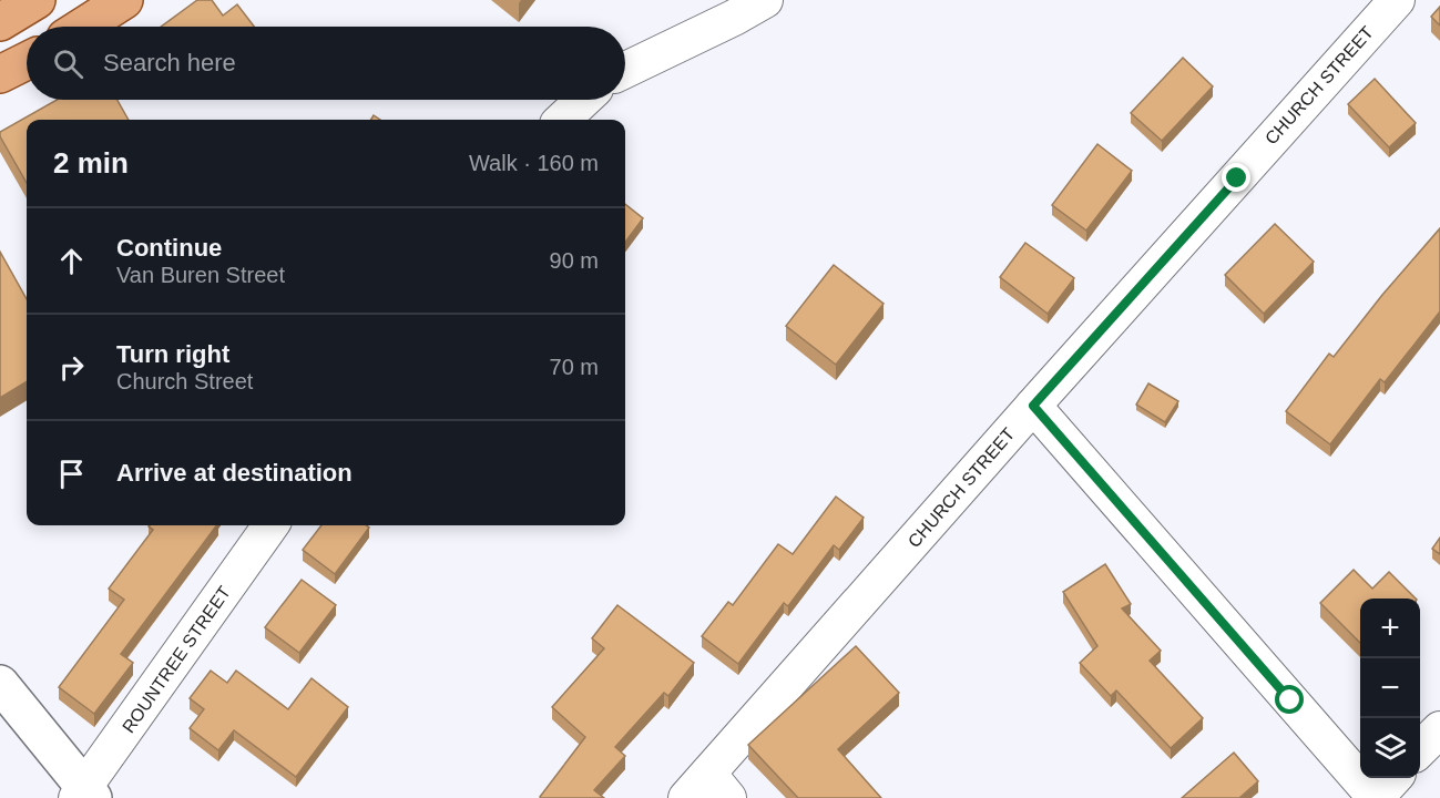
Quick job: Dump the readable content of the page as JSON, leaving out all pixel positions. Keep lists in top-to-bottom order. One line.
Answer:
{"streets":{"street":["CHURCH STREET","ROUNTREE STREET"]},"page":{"search":"Search here","heading":["2 min","Walk · 160 m"],"list":[["Continue","Van Buren Street","90 m"],["Turn right","Church Street","70 m"],"Arrive at destination"],"map_buttons":["+","−"]}}
